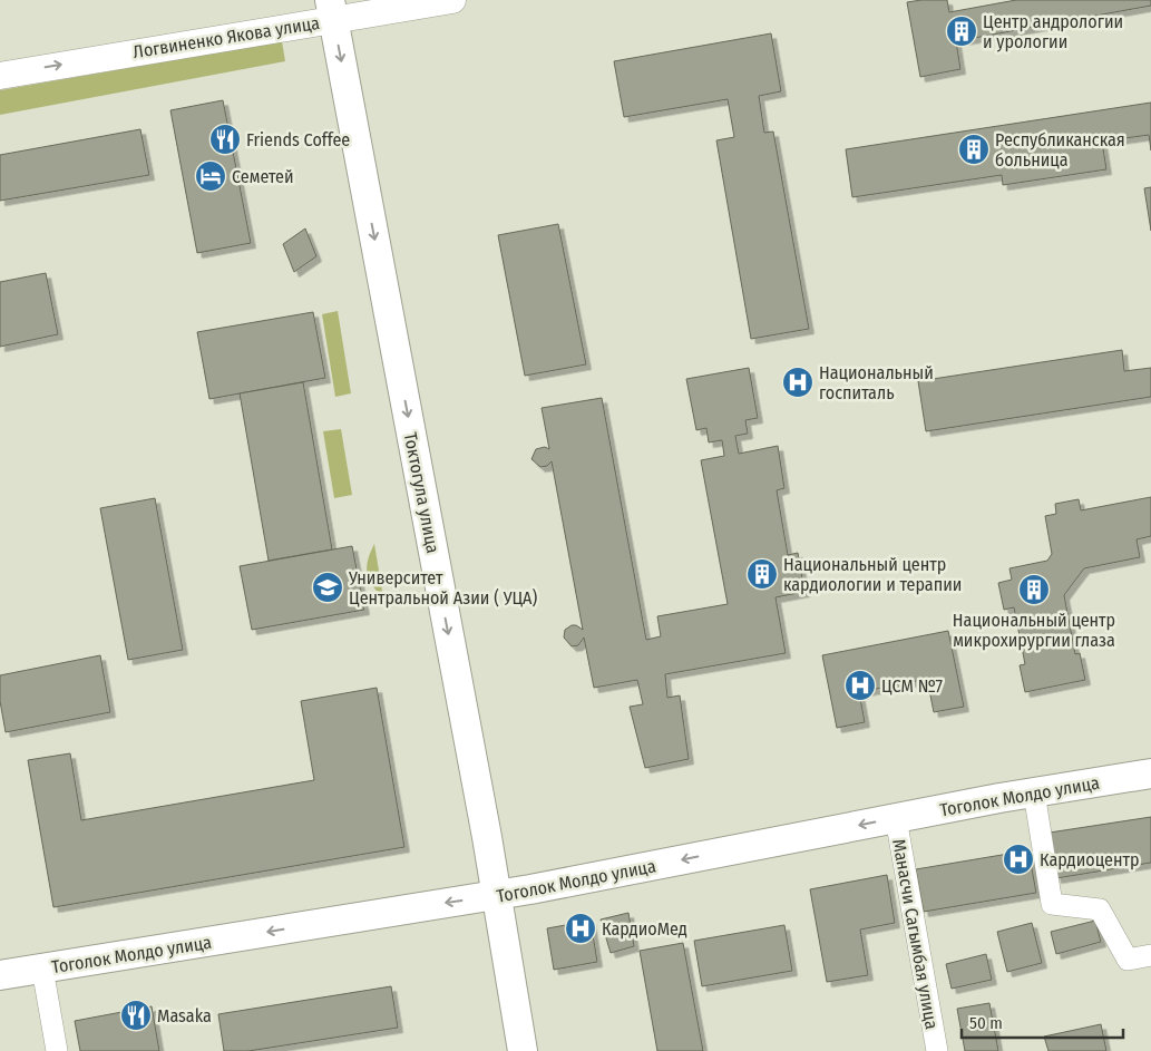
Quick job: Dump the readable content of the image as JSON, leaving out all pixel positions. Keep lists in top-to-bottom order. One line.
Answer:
{"streets":{"main road":["Токтогула улица","Тоголок Молдо улица"],"street":["Логвиненко Якова улица","Манасчи Сагымбая улица"]},"crossings":[["Логвиненко Якова улица","Токтогула улица"],["Токтогула улица","Тоголок Молдо улица"],["Тоголок Молдо улица","Манасчи Сагымбая улица"]],"one_way":["Логвиненко Якова улица","Токтогула улица","Тоголок Молдо улица"],"places":{"building":["Центр андрологии и урологии","Республиканская больница","Национальный центр кардиологии и терапии","Национальный центр микрохирургии глаза"],"restaurant":["Friends Coffee","Masaka"],"hotel":["Семетей"],"hospital":["Национальный госпиталь","ЦСМ №7","Кардиоцентр","КардиоМед"],"school or university":["Университет Центральной Азии ( УЦА)"]},"scale_bar":"50 m"}
